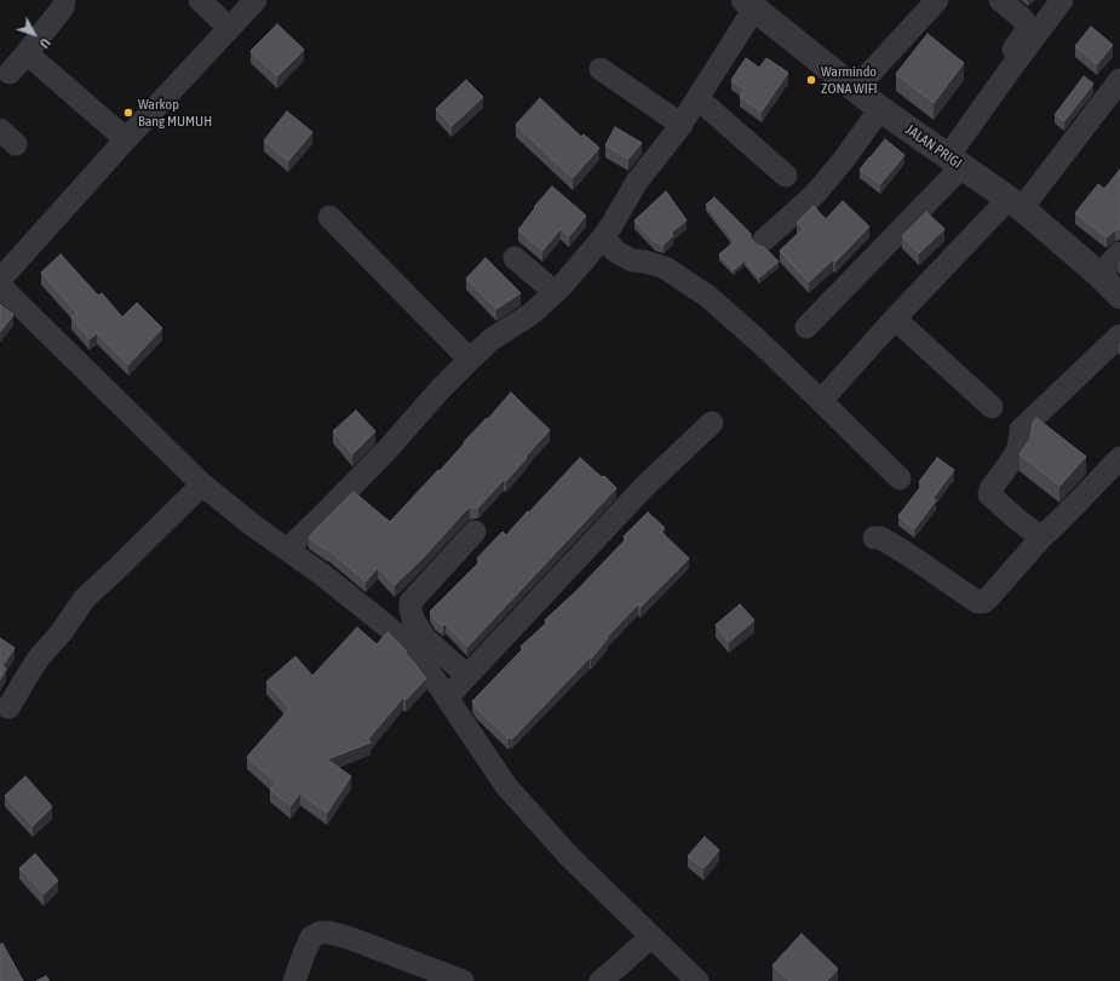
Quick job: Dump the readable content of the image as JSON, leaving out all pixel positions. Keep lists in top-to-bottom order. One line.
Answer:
{"streets":{"street":["JALAN PRIGI"]},"places":["Warmindo ZONA WIFI","Warkop Bang MUMUH"],"north":"bottom right"}
